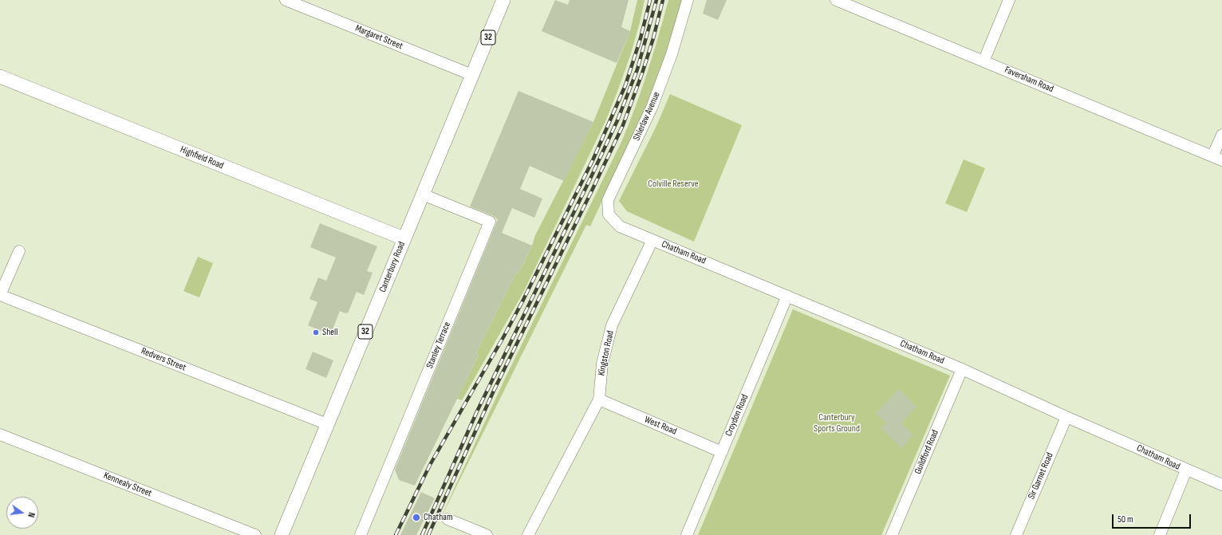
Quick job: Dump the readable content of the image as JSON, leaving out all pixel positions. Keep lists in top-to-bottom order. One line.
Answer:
{"streets":{"main road":["32","Highfield Road","Canterbury Road"],"street":["Margaret Street","Faversham Road","Shierlaw Avenue","Chatham Road","Stanley Terrace","Kingston Road","Redvers Street","Croydon Road","West Road","Guildford Road","Sir Garnet Road","Kennealy Street"]},"crossings":[["Margaret Street","Canterbury Road"],["Shierlaw Avenue","Chatham Road"],["Highfield Road","Canterbury Road"],["Chatham Road","Kingston Road"],["Chatham Road","Croydon Road"],["Chatham Road","Guildford Road"],["Chatham Road","Sir Garnet Road"],["Canterbury Road","Stanley Terrace"],["Canterbury Road","Redvers Street"],["Kingston Road","West Road"],["Croydon Road","West Road"]],"parks":["Colville Reserve","Canterbury Sports Ground"],"places":["Shell","Chatham"],"scale_bar":"50 m","north":"right"}
